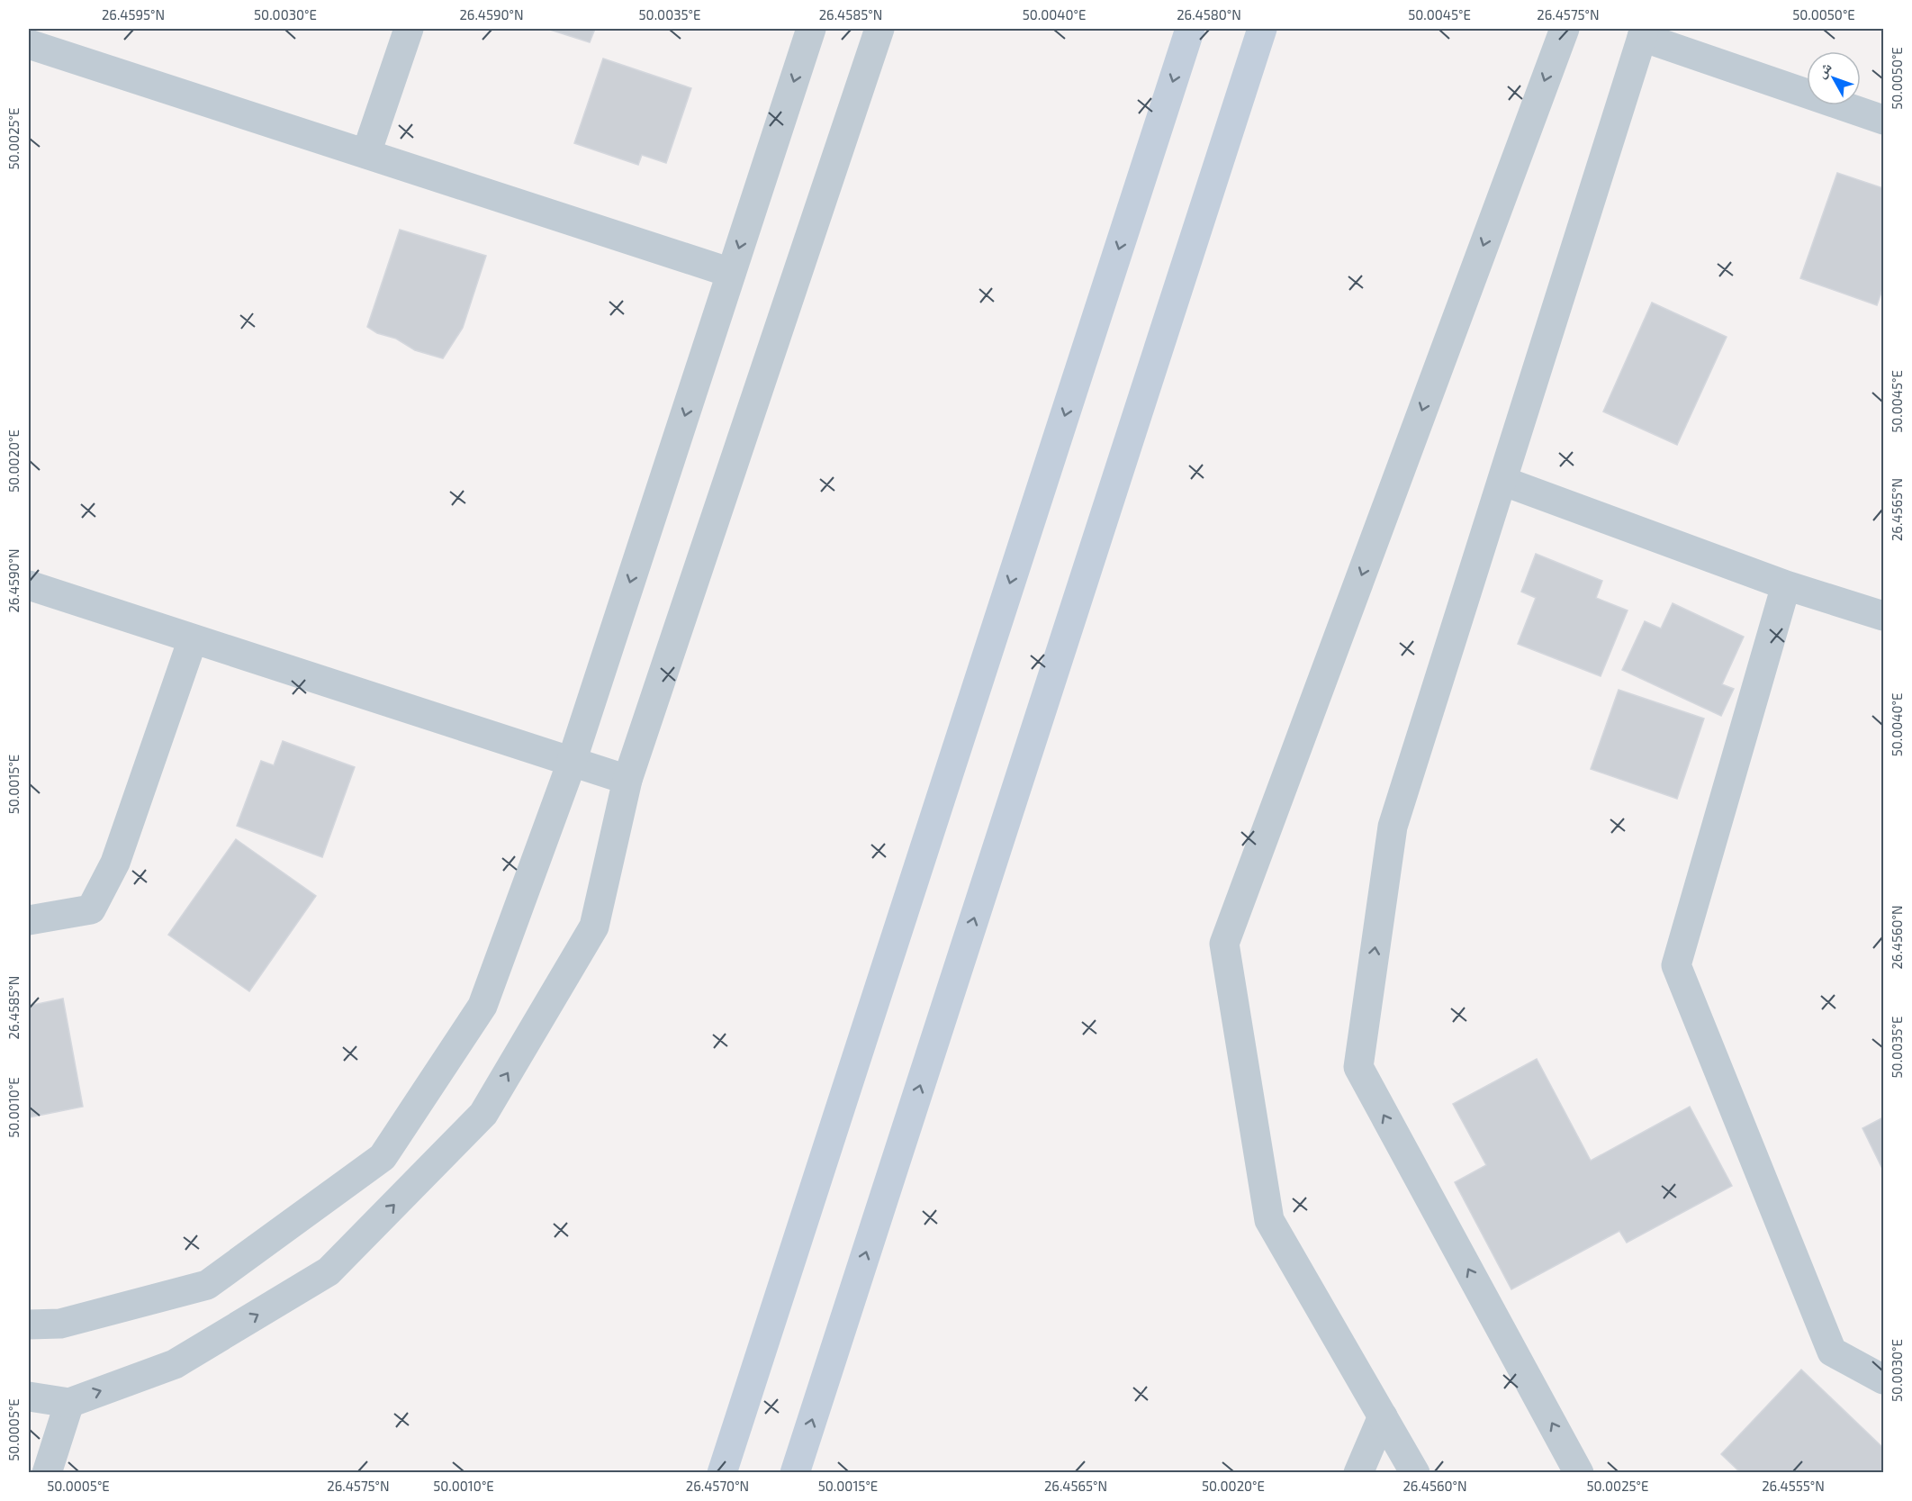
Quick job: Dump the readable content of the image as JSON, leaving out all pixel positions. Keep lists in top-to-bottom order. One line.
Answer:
{"north":"top left","coordinates":["26.4595°N","50.0030°E","26.4590°N","50.0035°E","26.4585°N","50.0040°E","26.4580°N","50.0045°E","26.4575°N","50.0050°E","50.0025°E","50.0020°E","26.4565°N","50.0015°E","26.4560°N","50.0010°E","50.0005°E","26.4570°N","26.4555°N"]}
